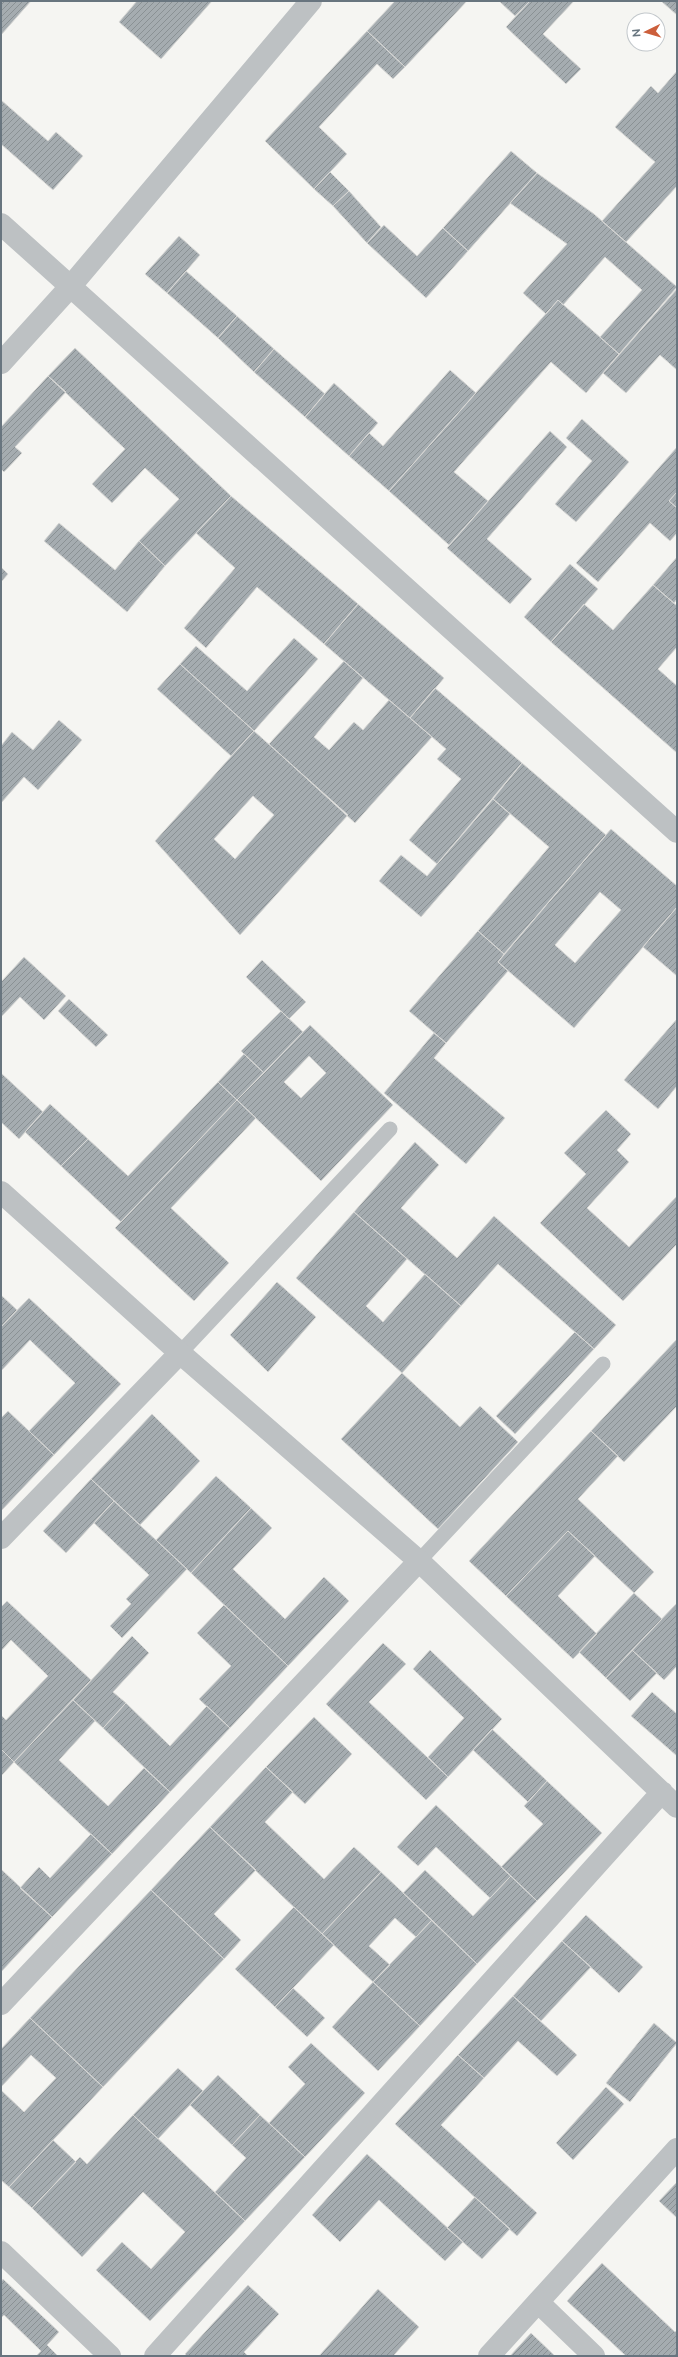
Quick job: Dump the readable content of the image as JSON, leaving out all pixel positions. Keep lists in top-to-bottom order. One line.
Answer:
{"north":"left"}
